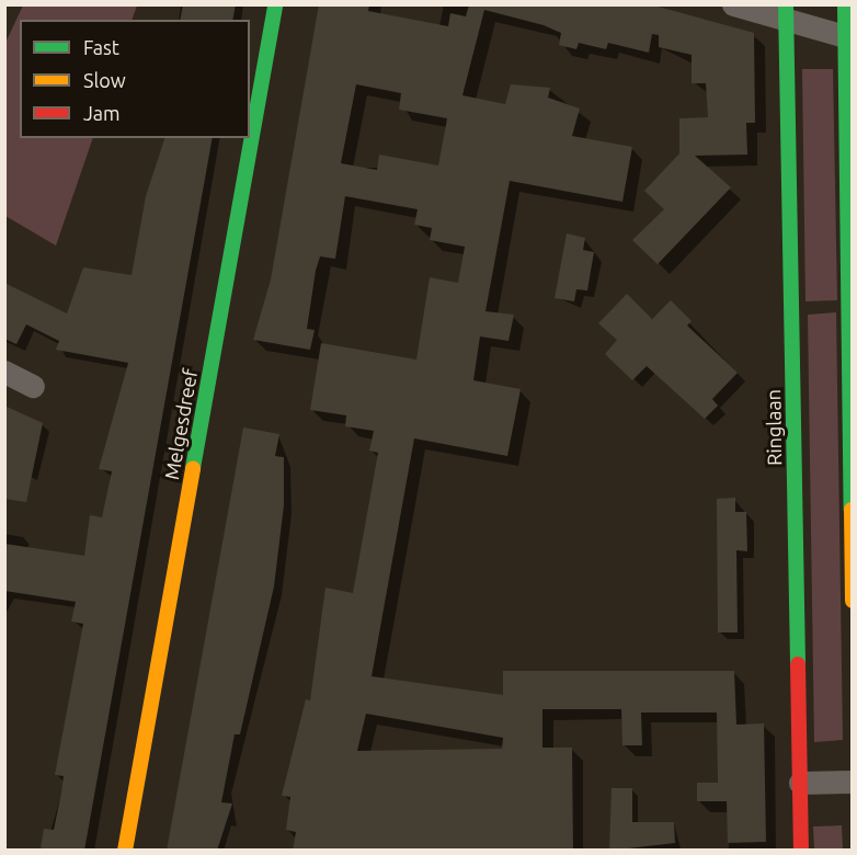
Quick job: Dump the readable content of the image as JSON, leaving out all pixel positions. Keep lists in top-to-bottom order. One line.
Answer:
{"streets":{"street":["Melgesdreef","Ringlaan"]},"legend":["Fast","Slow","Jam"]}
